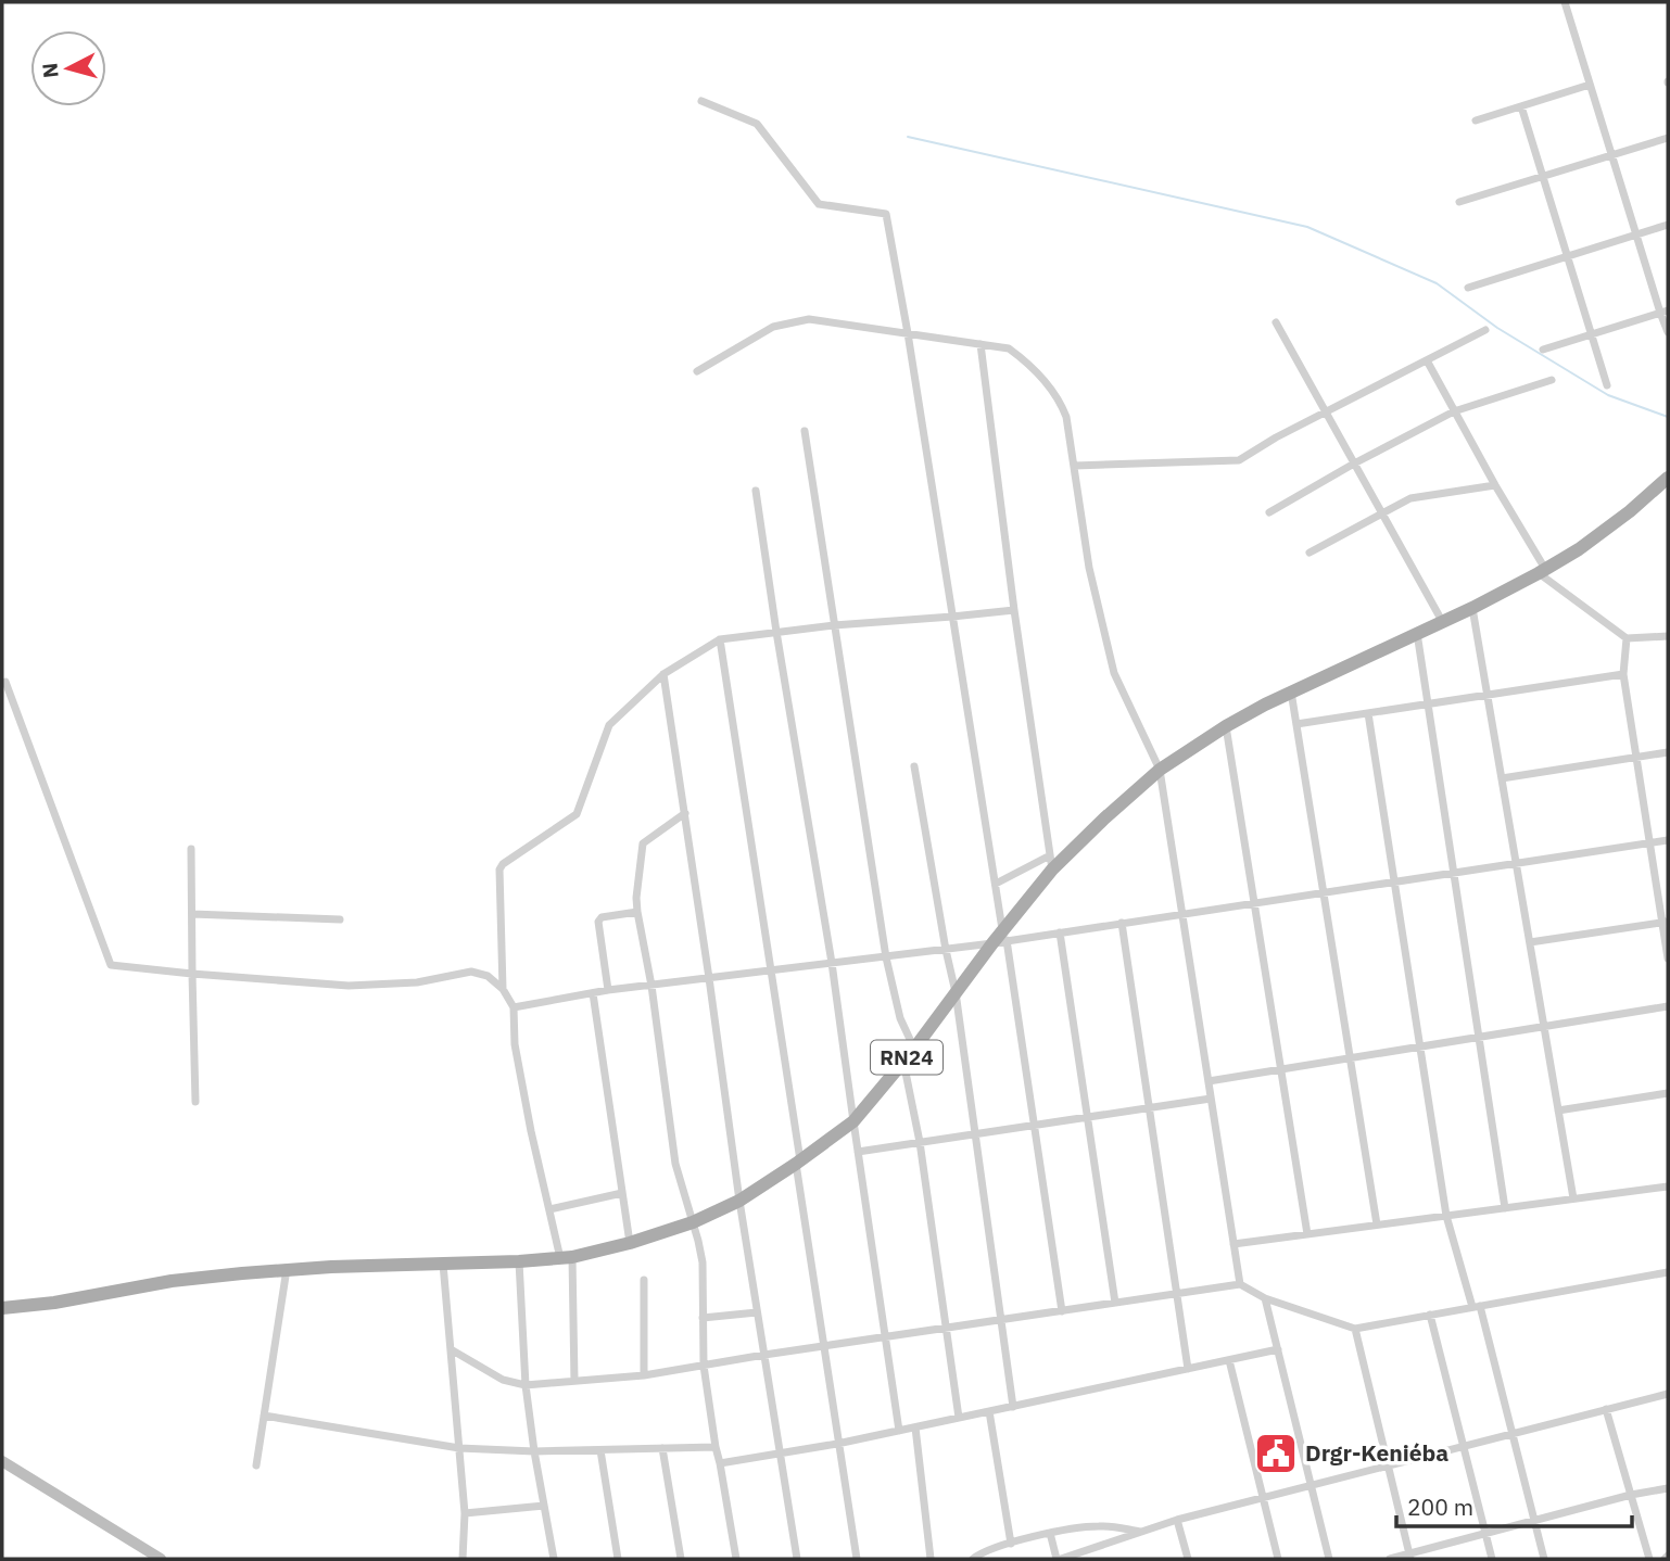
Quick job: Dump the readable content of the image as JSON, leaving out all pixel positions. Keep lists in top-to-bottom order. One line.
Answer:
{"streets":{"main road":["RN24"]},"places":{"public building":["Drgr-Keniéba"]},"scale_bar":"200 m","north":"left"}
